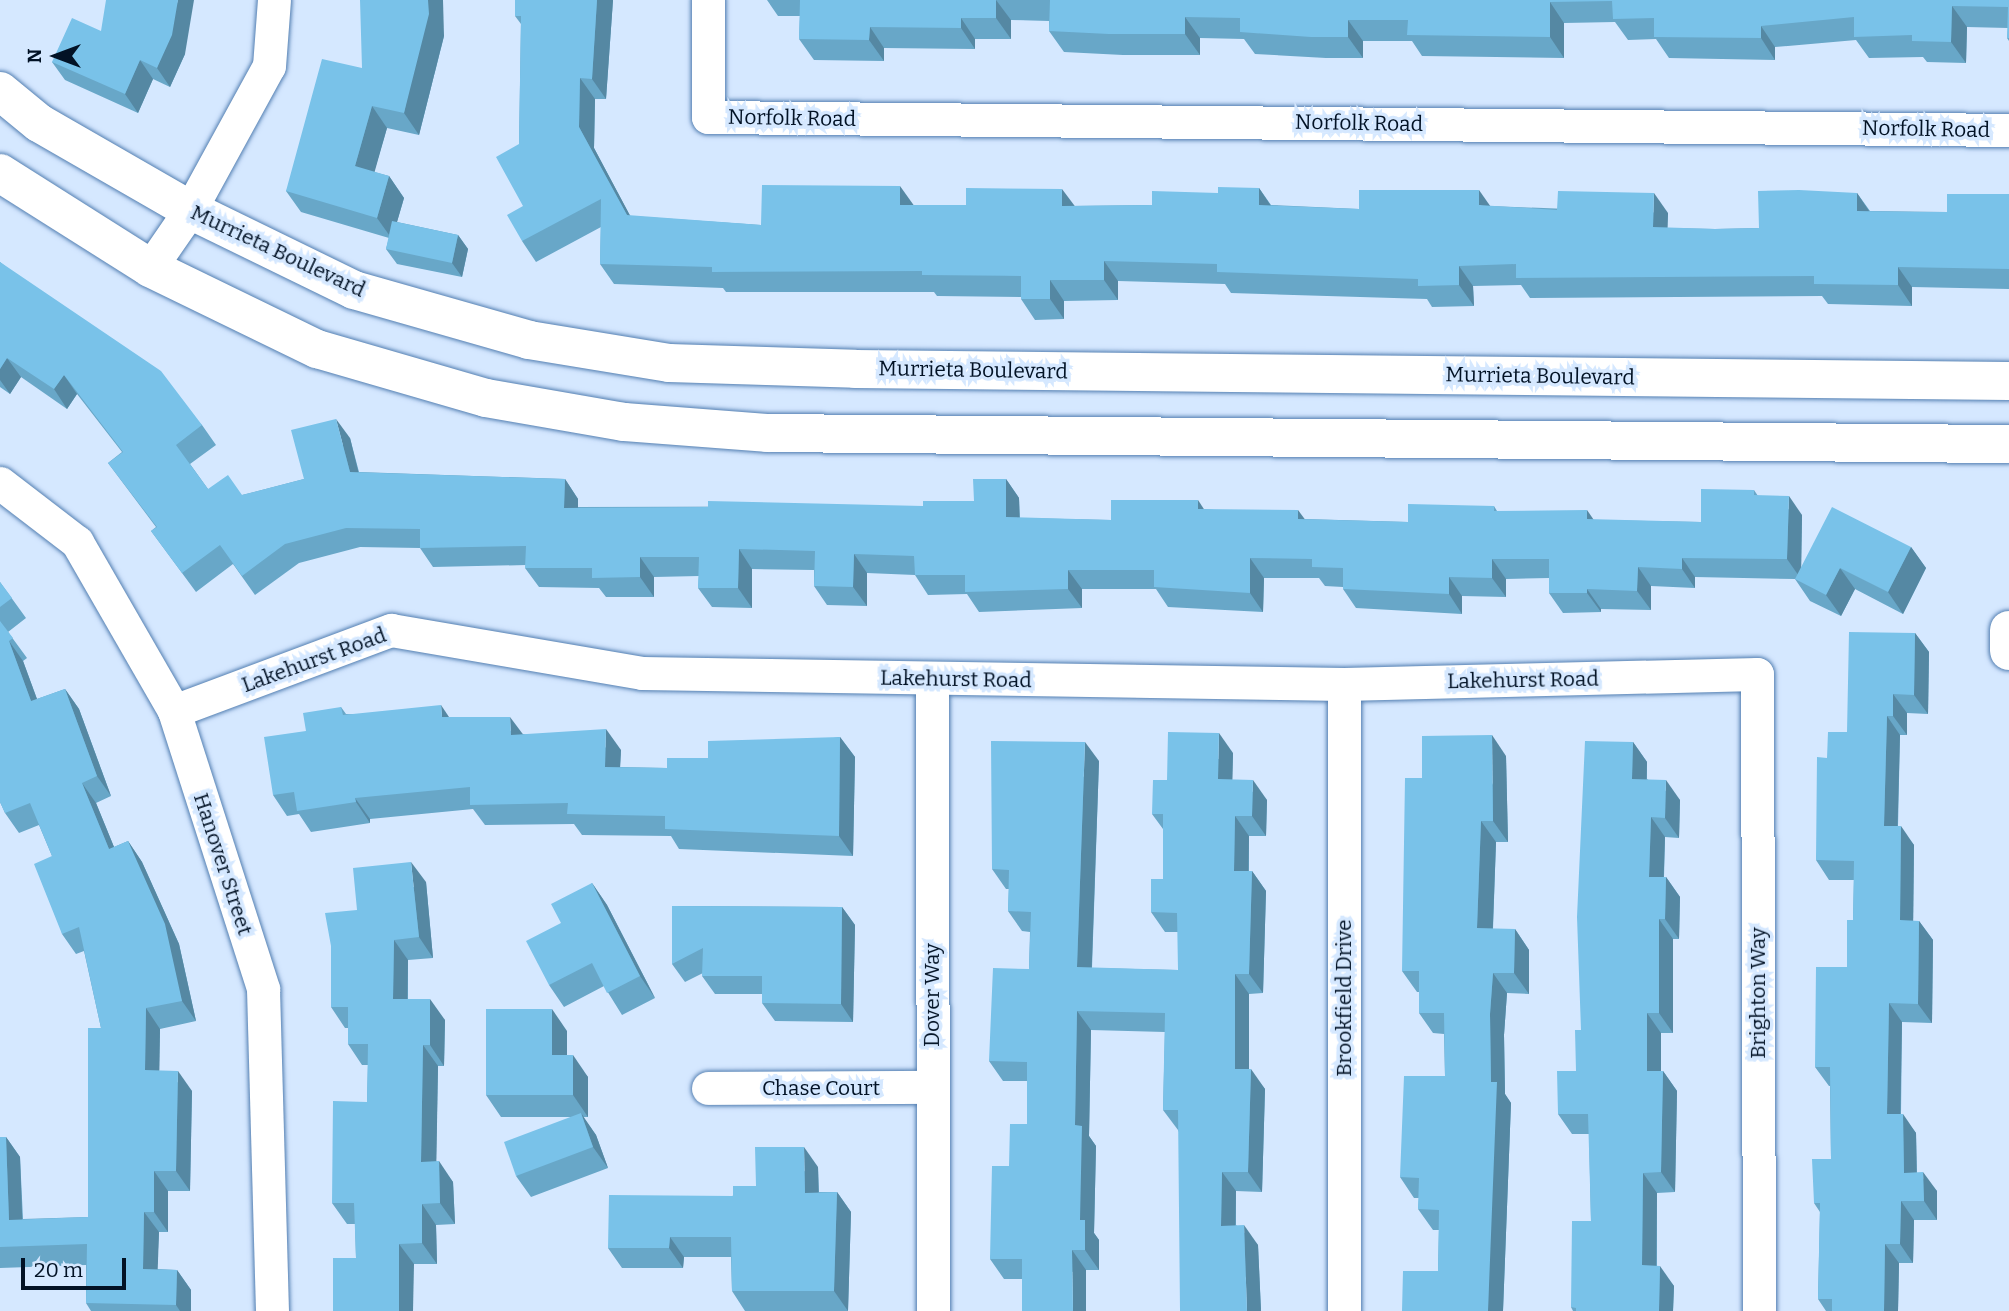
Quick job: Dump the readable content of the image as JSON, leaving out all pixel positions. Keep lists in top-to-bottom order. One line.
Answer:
{"streets":{"main road":["Murrieta Boulevard"],"street":["Norfolk Road","Lakehurst Road","Hanover Street","Brighton Way","Dover Way","Brookfield Drive","Chase Court"]},"crossings":[["Lakehurst Road","Hanover Street"],["Lakehurst Road","Brighton Way"],["Lakehurst Road","Dover Way"],["Lakehurst Road","Brookfield Drive"],["Dover Way","Chase Court"]],"scale_bar":"20 m","north":"left"}
